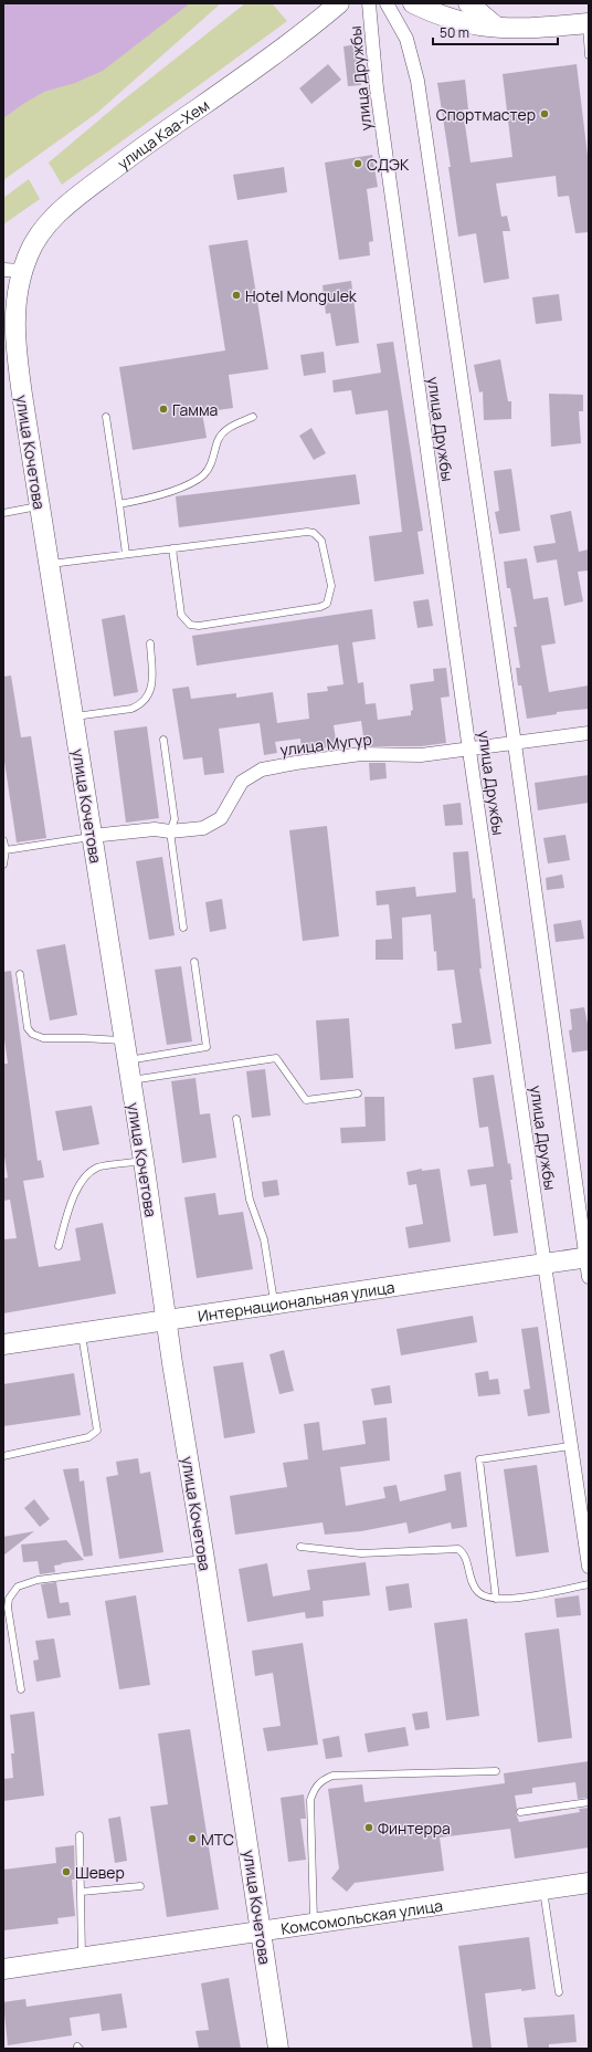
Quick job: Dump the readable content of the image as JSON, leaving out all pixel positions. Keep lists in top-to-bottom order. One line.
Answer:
{"streets":{"main road":["улица Каа-Хем","улица Кочетова","Интернациональная улица","Комсомольская улица"],"street":["улица Дружбы","улица Мугур"]},"crossings":[["улица Дружбы","улица Мугур"],["улица Дружбы","Интернациональная улица"],["улица Каа-Хем","улица Кочетова"],["улица Кочетова","улица Мугур"],["улица Кочетова","Интернациональная улица"],["улица Кочетова","Комсомольская улица"]],"places":["Спортмастер","СДЭК","Hotel Mongulek","Гамма","Финтерра","МТС","Шевер"],"scale_bar":"50 m"}
